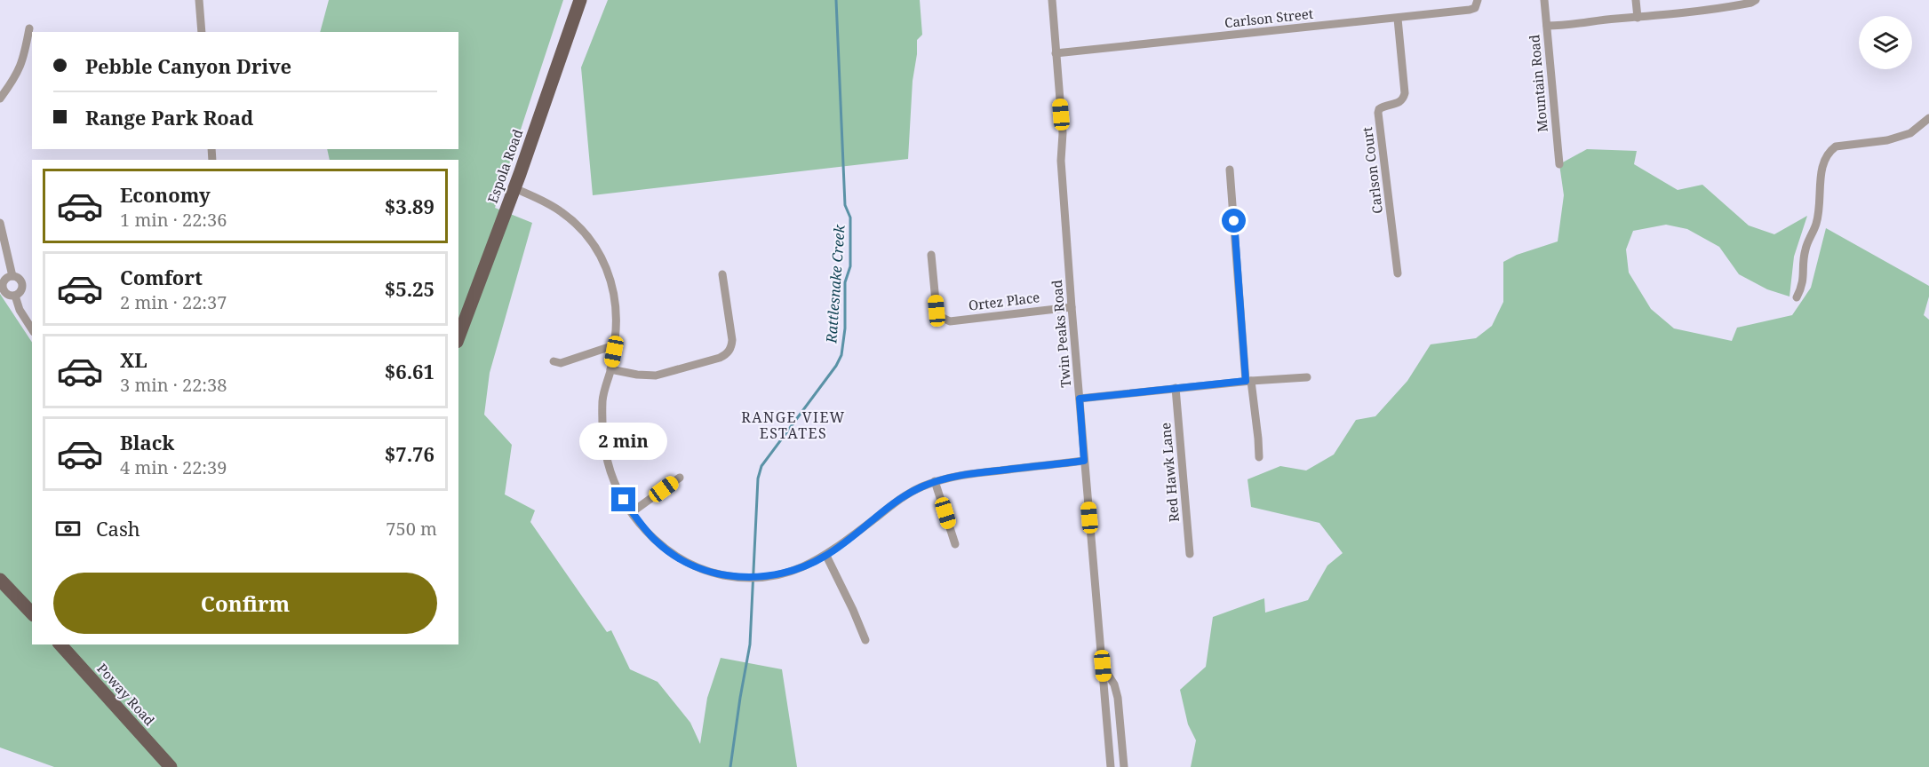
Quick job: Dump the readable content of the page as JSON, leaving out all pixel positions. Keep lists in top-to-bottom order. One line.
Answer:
{"streets":{"main road":["Espola Road","Poway Road"],"street":["Carlson Street","Mountain Road","Carlson Court","Ortez Place","Twin Peaks Road","Red Hawk Lane"]},"crossings":[["Carlson Street","Carlson Court"],["Carlson Street","Twin Peaks Road"],["Ortez Place","Twin Peaks Road"]],"districts":["RANGE VIEW ESTATES"],"water":["Rattlesnake Creek"],"page":{"banner":["Pebble Canyon Drive","Range Park Road"],"list":[{"name":"Economy","note":"1 min · 22:36","value":"$3.89"},{"name":"Comfort","note":"2 min · 22:37","value":"$5.25"},{"name":"XL","note":"3 min · 22:38","value":"$6.61"},{"name":"Black","note":"4 min · 22:39","value":"$7.76"}],"bubble":"2 min","pay":["Cash","750 m"],"buttons":"Confirm"}}
